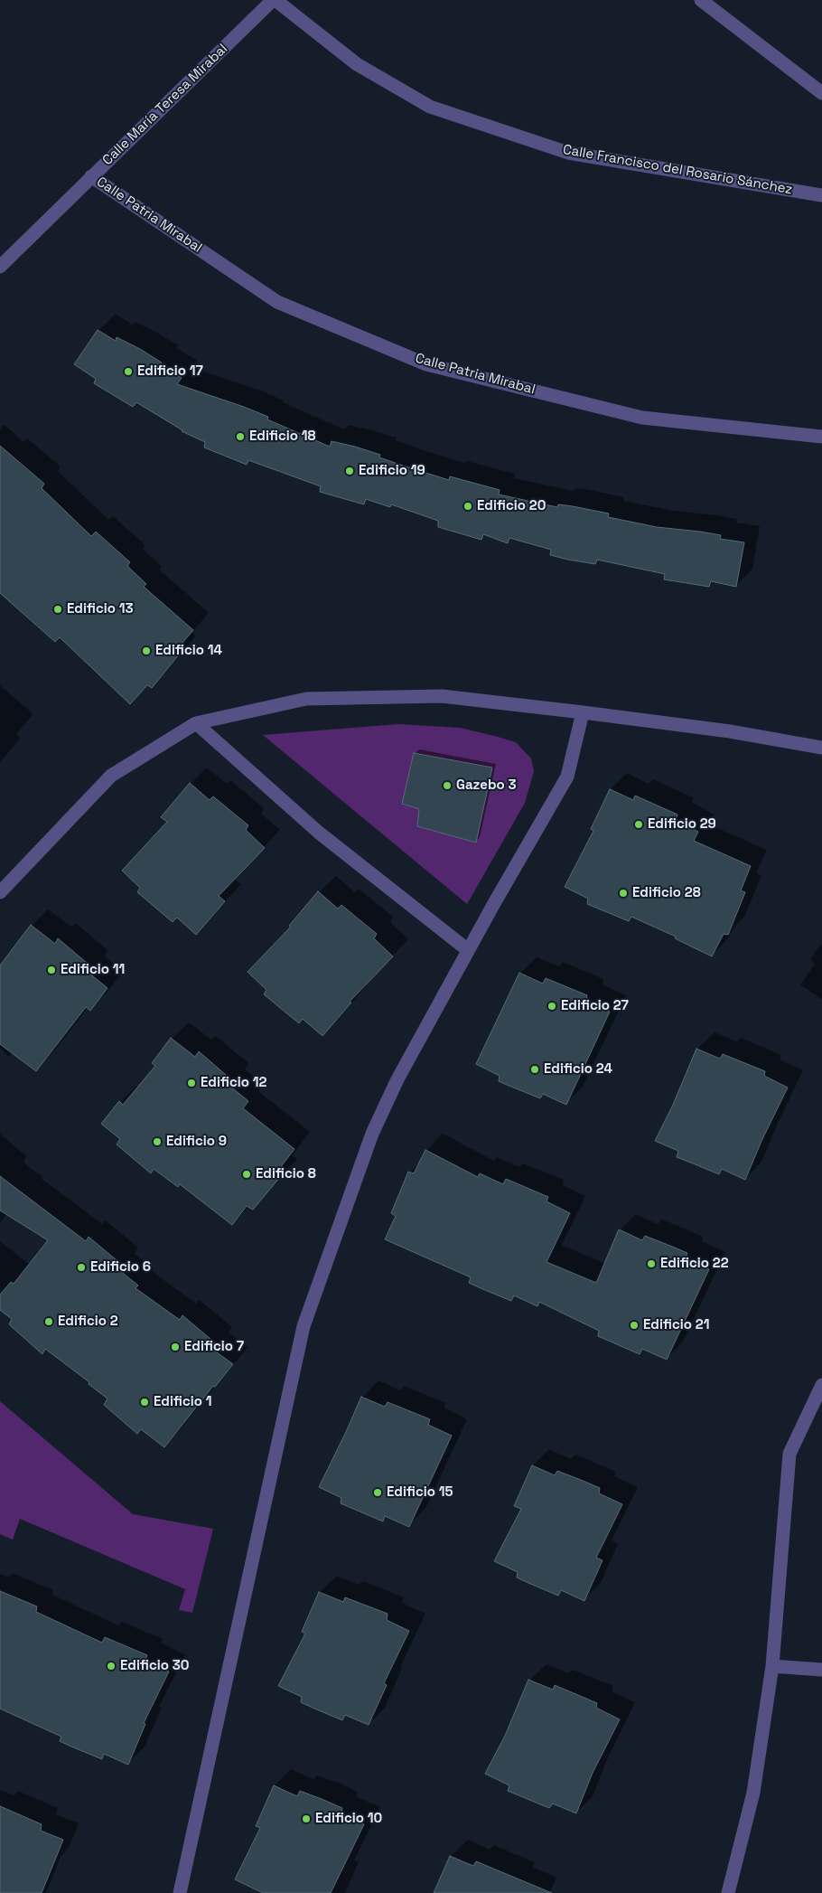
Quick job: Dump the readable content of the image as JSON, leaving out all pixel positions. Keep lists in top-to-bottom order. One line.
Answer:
{"streets":{"street":["Calle María Teresa Mirabal","Calle Francisco del Rosario Sánchez","Calle Patria Mirabal"]},"crossings":[["Calle María Teresa Mirabal","Calle Francisco del Rosario Sánchez"],["Calle María Teresa Mirabal","Calle Patria Mirabal"]],"places":["Edificio 17","Edificio 18","Edificio 19","Edificio 20","Edificio 13","Edificio 14","Gazebo 3","Edificio 29","Edificio 28","Edificio 11","Edificio 27","Edificio 24","Edificio 12","Edificio 9","Edificio 8","Edificio 22","Edificio 6","Edificio 2","Edificio 21","Edificio 7","Edificio 1","Edificio 15","Edificio 30","Edificio 10"]}
